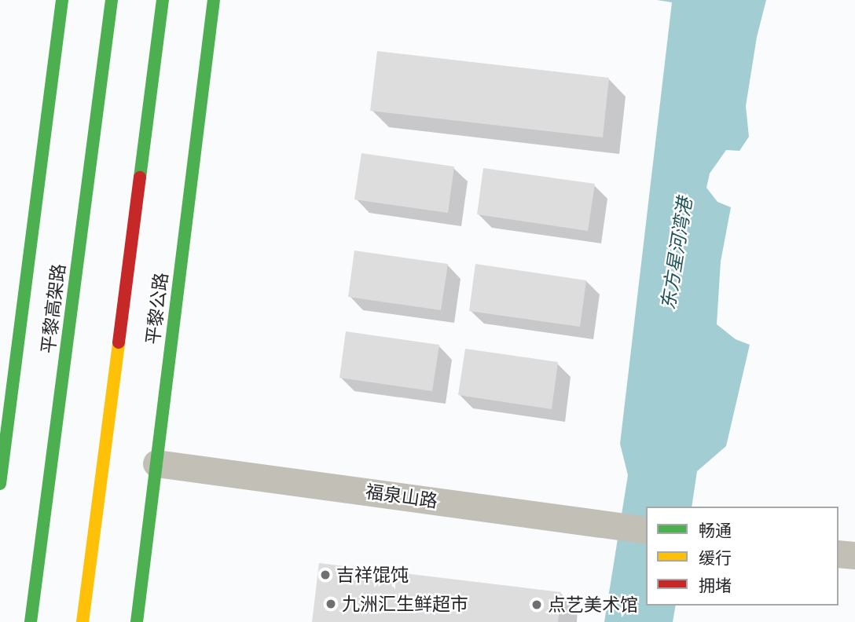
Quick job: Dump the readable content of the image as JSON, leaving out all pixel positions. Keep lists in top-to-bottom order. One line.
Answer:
{"streets":{"main road":["平黎高架路","平黎公路"],"street":["福泉山路"]},"crossings":[["平黎公路","福泉山路"]],"water":["东方星河湾港"],"places":["吉祥馄饨","九洲汇生鲜超市","点艺美术馆"],"legend":["畅通","缓行","拥堵"]}
